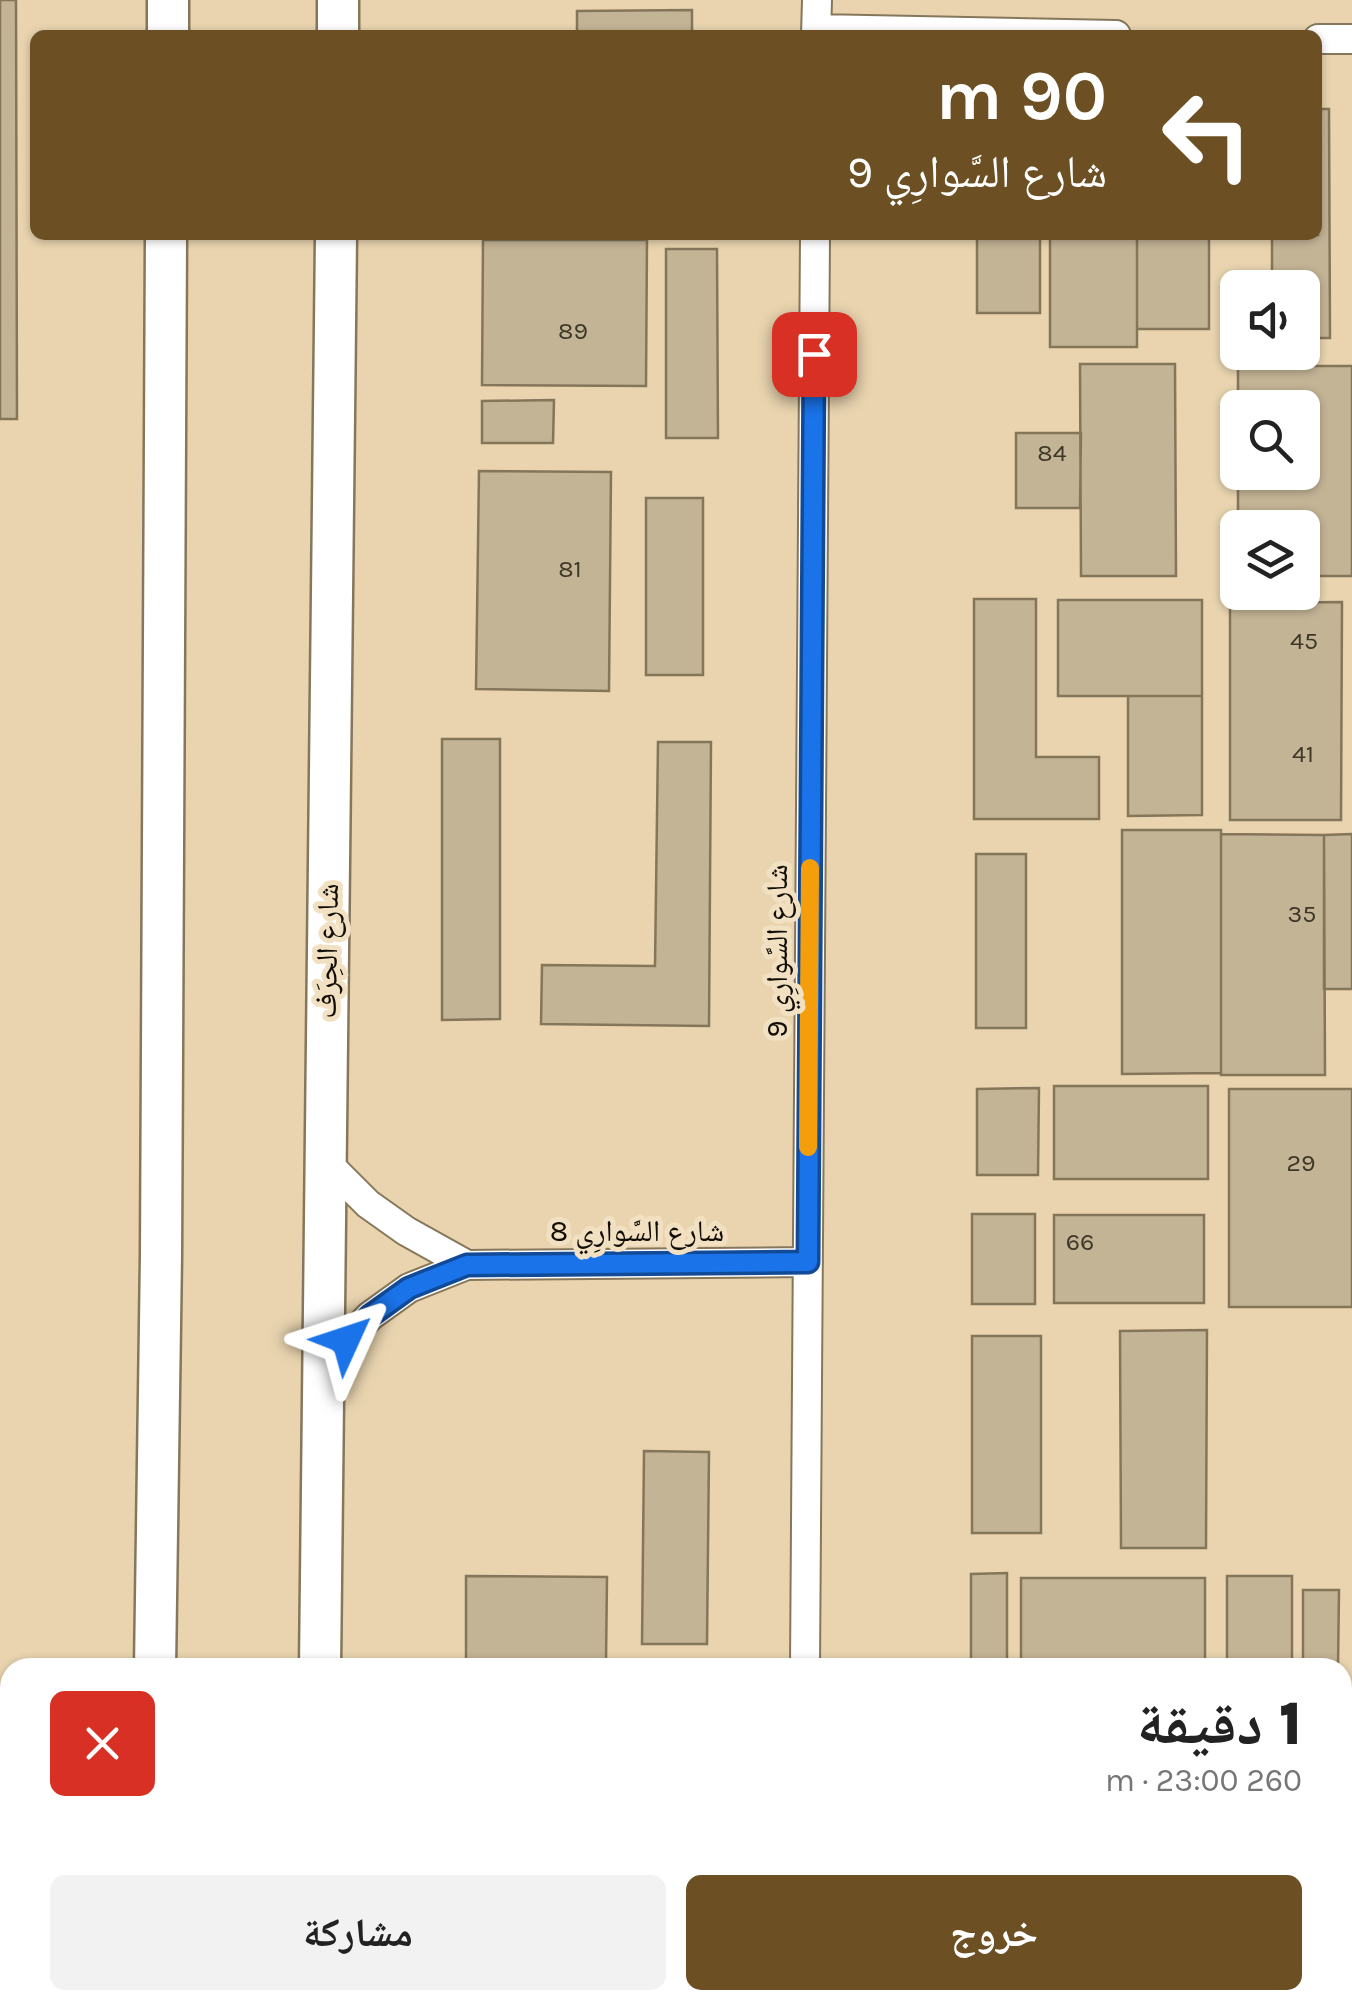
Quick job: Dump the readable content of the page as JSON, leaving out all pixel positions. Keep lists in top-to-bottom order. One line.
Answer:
{"streets":{"street":["شارع الحِرَف","شارع السَّوارِي 9","شارع السَّوارِي 8"]},"crossings":[["شارع الحِرَف","شارع السَّوارِي 8"],["شارع السَّوارِي 9","شارع السَّوارِي 8"]],"house_numbers":["89","84","81","45","41","35","29","66"],"page":{"turn":["90 m","شارع السَّوارِي 9"],"heading":["1 دقيقة","260 m · 23:00"],"buttons":["خروج","مشاركة"]}}
